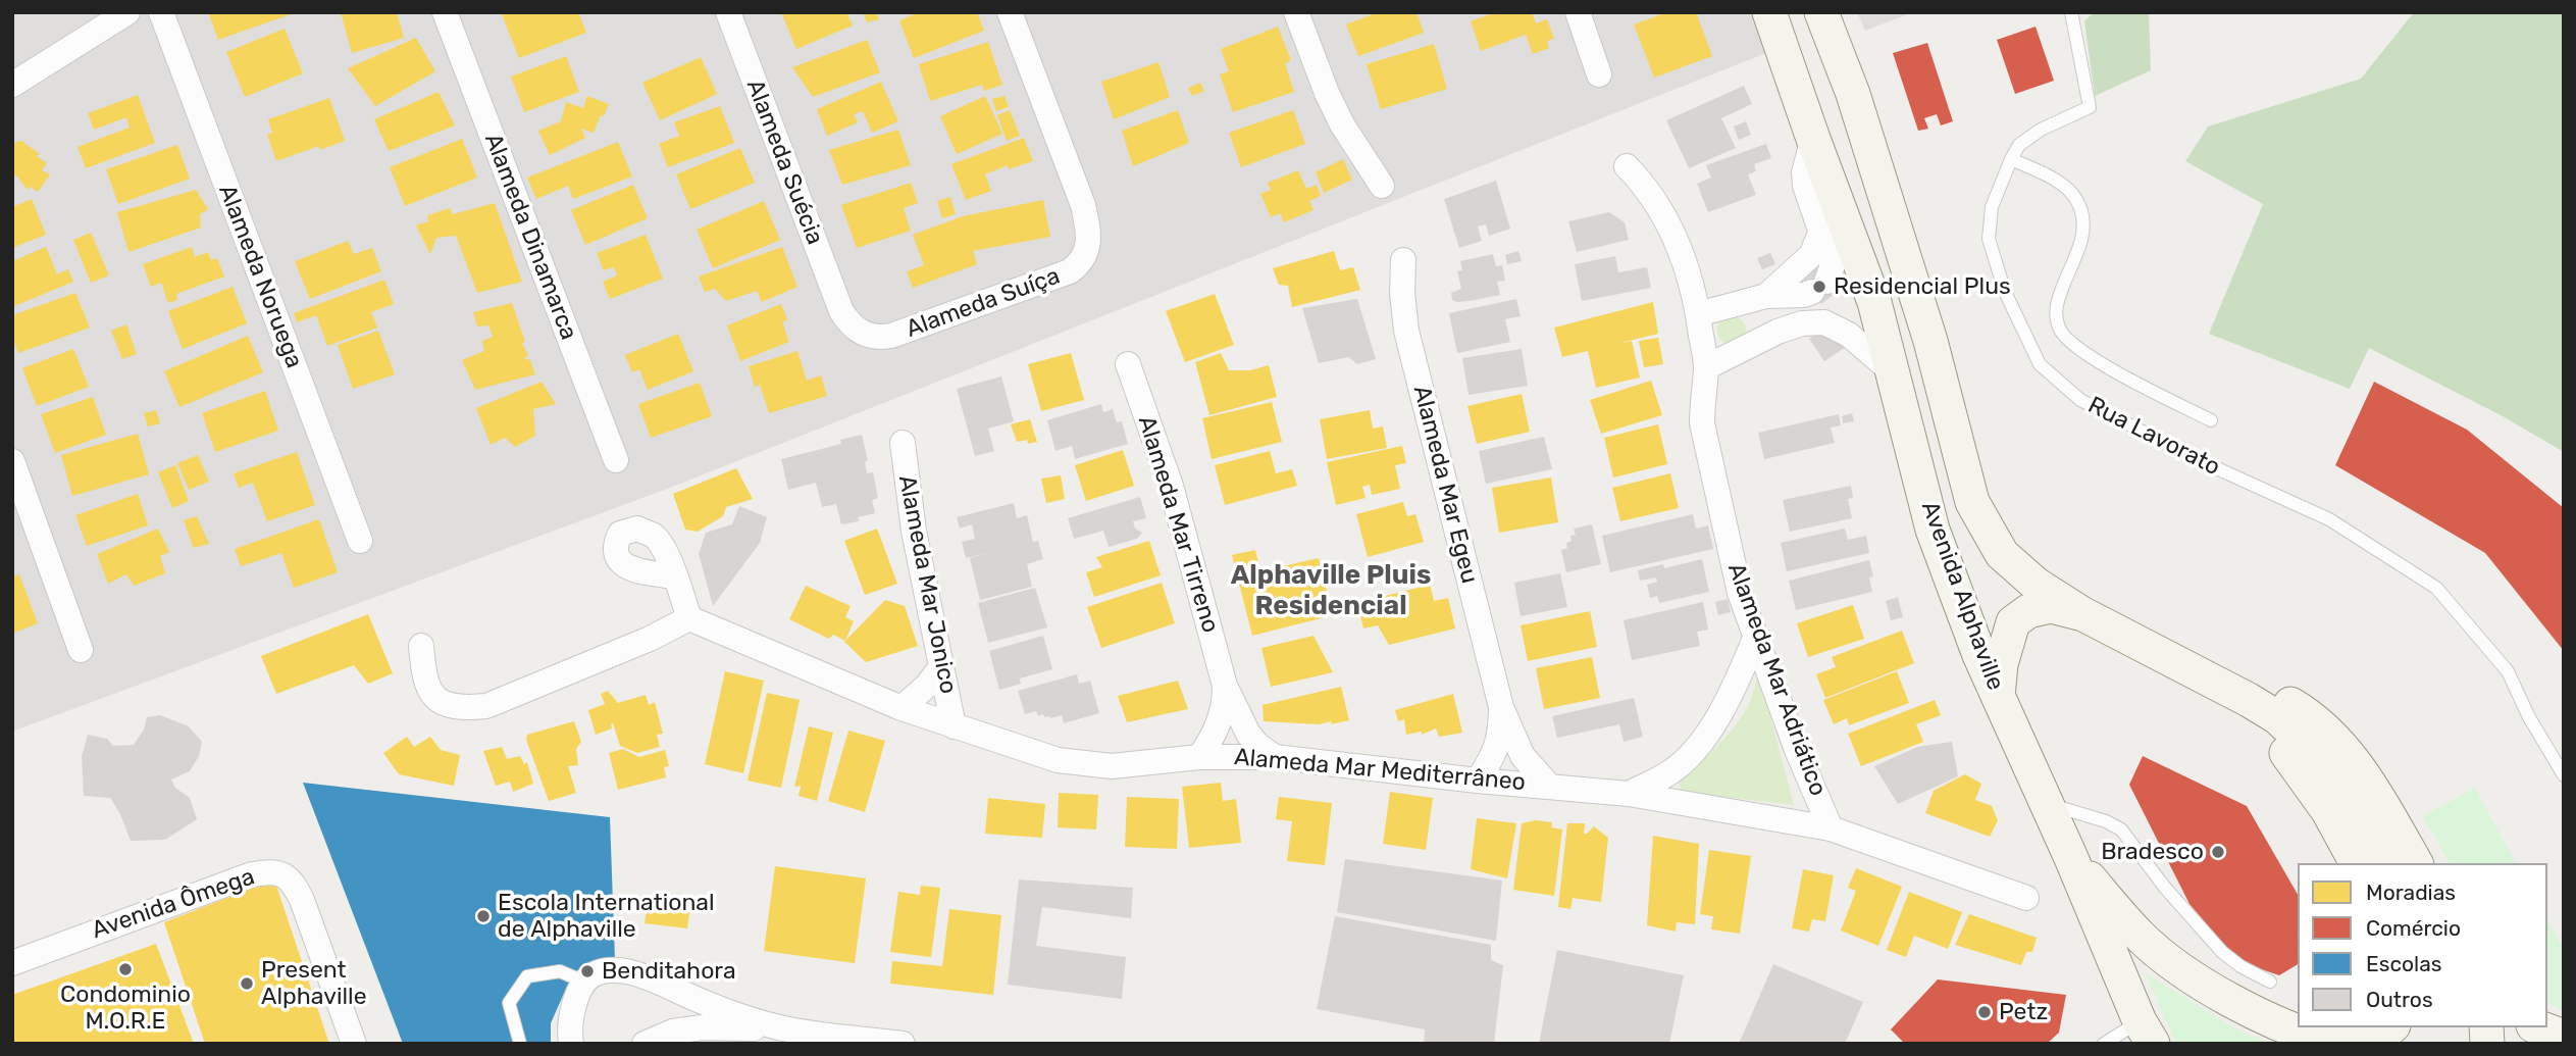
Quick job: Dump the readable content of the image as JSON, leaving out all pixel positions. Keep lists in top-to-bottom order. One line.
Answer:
{"streets":{"main road":["Avenida Alphaville"],"street":["Alameda Suécia","Alameda Dinamarca","Alameda Noruega","Alameda Suíça","Alameda Mar Egeu","Alameda Mar Tirreno","Alameda Mar Jonico","Alameda Mar Adriático","Alameda Mar Mediterrâneo","Avenida Ômega"],"lane":["Rua Lavorato"]},"crossings":[["Alameda Suécia","Alameda Suíça"],["Alameda Mar Egeu","Alameda Mar Mediterrâneo"],["Alameda Mar Tirreno","Alameda Mar Mediterrâneo"],["Alameda Mar Jonico","Alameda Mar Mediterrâneo"],["Alameda Mar Adriático","Alameda Mar Mediterrâneo"]],"districts":["Alphaville Pluis Residencial"],"places":["Residencial Plus","Bradesco","Escola International de Alphaville","Condominio M.O.R.E","Benditahora","Present Alphaville","Petz"],"legend":["Moradias","Comércio","Escolas","Outros"]}
